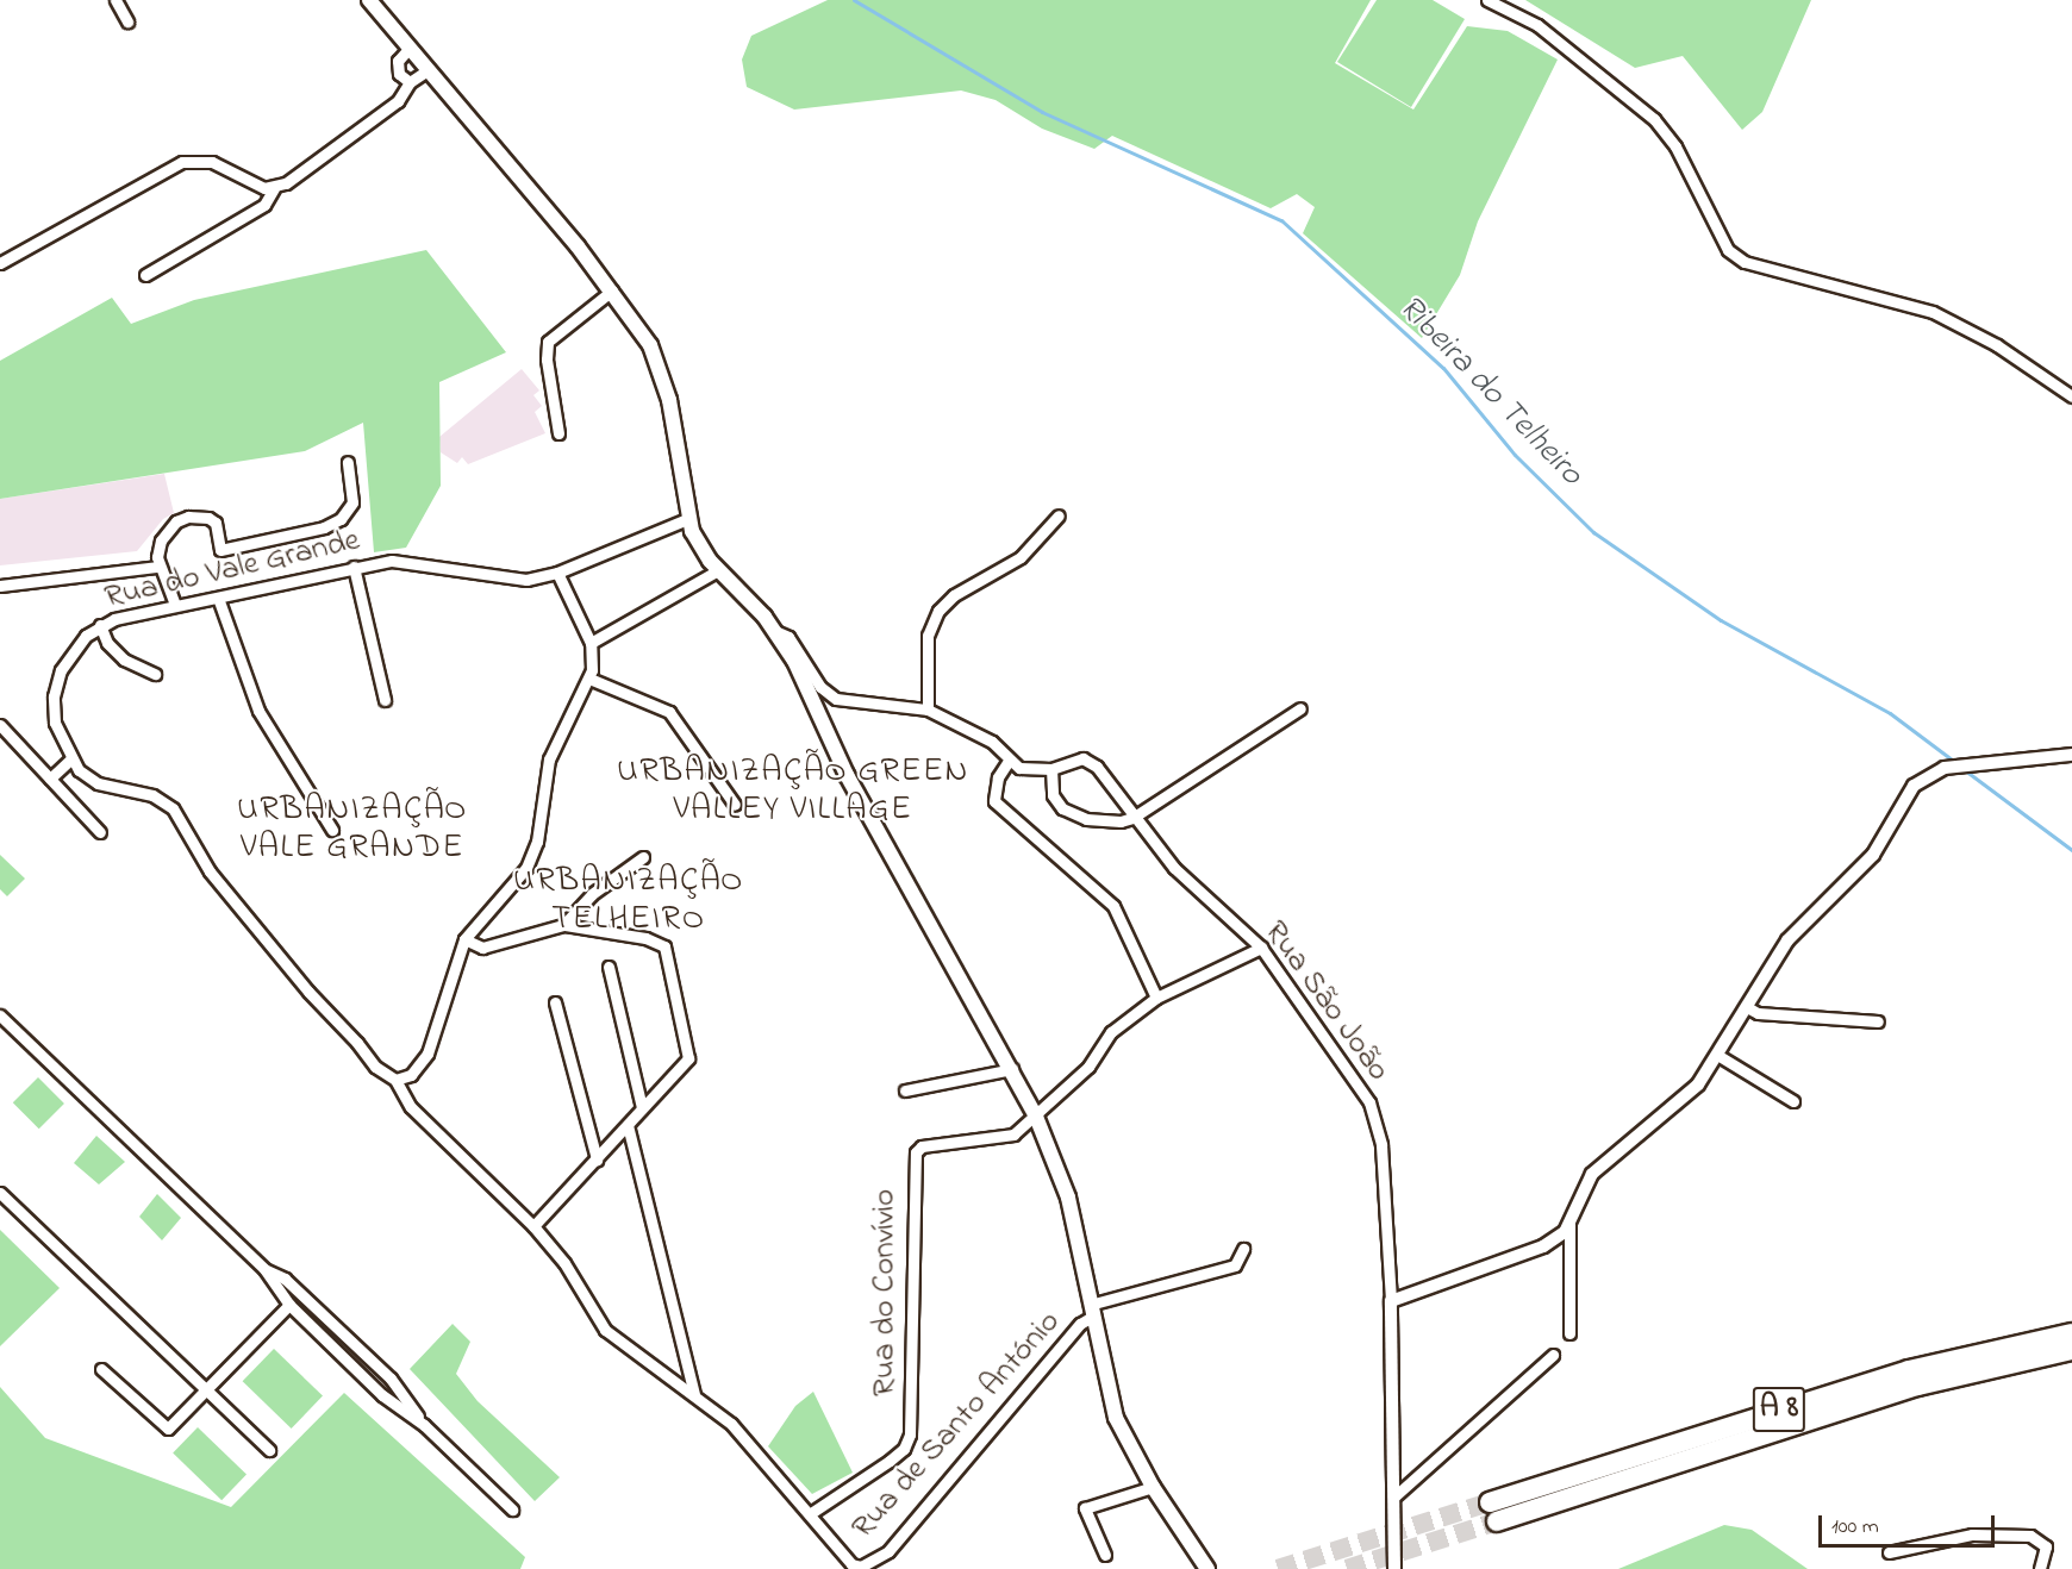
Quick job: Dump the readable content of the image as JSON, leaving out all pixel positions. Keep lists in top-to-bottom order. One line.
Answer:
{"streets":{"highway":["A 8"],"street":["Rua do Vale Grande","Rua São João","Rua do Convívio","Rua de Santo António"]},"crossings":[["Rua do Convívio","Rua de Santo António"]],"districts":["URBANIZAÇÃO GREEN VALLEY VILLAGE","URBANIZAÇÃO VALE GRANDE","URBANIZAÇÃO TELHEIRO"],"water":["Ribeira do Telheiro"],"scale_bar":"100 m"}
